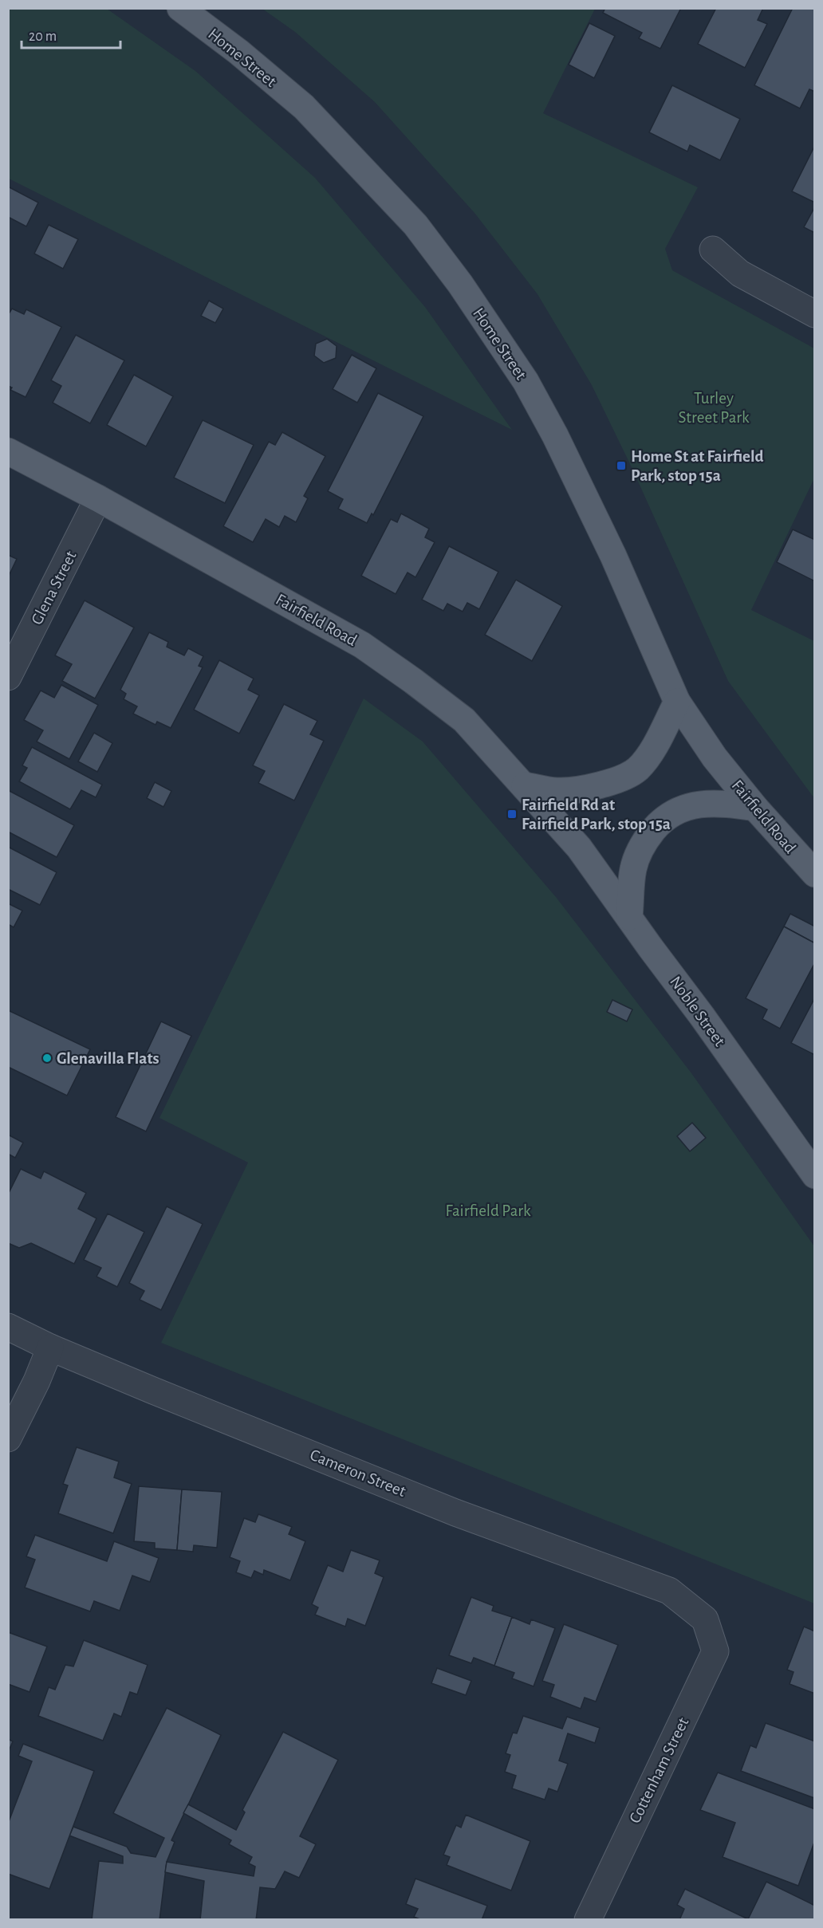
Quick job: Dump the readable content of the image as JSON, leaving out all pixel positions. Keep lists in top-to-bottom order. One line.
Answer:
{"streets":{"main road":["Home Street","Fairfield Road","Noble Street"],"street":["Glena Street","Cameron Street","Cottenham Street"]},"crossings":[["Home Street","Fairfield Road"],["Glena Street","Fairfield Road"],["Fairfield Road","Noble Street"],["Cameron Street","Cottenham Street"]],"parks":["Turley Street Park","Fairfield Park"],"places":{"transit":["Home St at Fairfield Park, stop 15a","Fairfield Rd at Fairfield Park, stop 15a"],"other":["Glenavilla Flats"]},"scale_bar":"20 m"}
